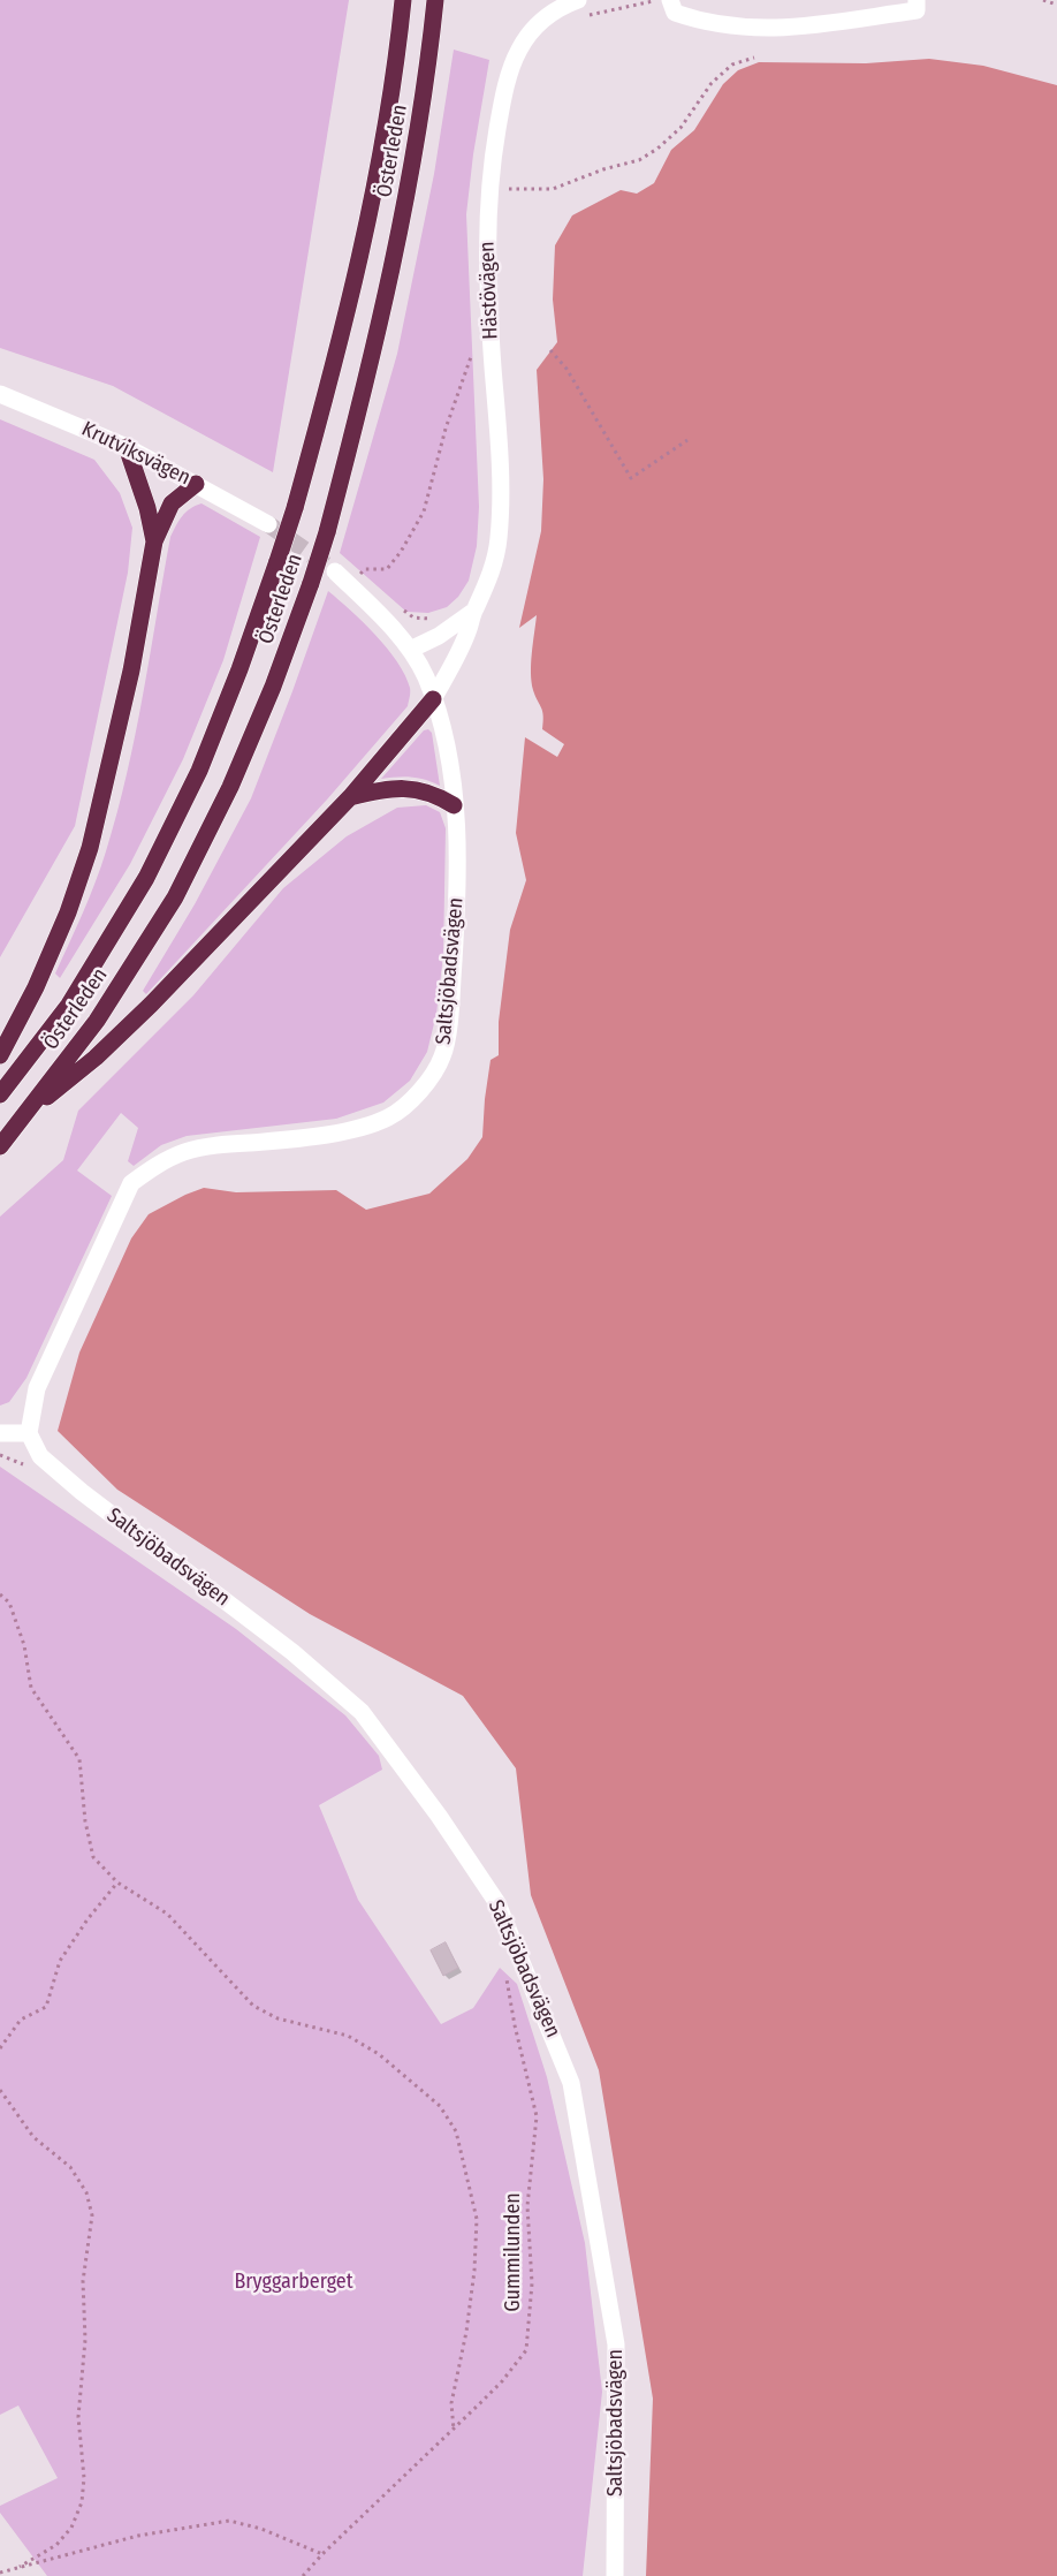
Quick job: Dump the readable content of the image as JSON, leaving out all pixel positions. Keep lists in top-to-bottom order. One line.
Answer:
{"streets":{"highway":["Österleden"],"street":["Hästövägen","Krutviksvägen","Saltsjöbadsvägen"],"path":["Gummilunden"]},"crossings":[["Hästövägen","Saltsjöbadsvägen"],["Saltsjöbadsvägen","Gummilunden"]],"parks":["Bryggarberget"]}
